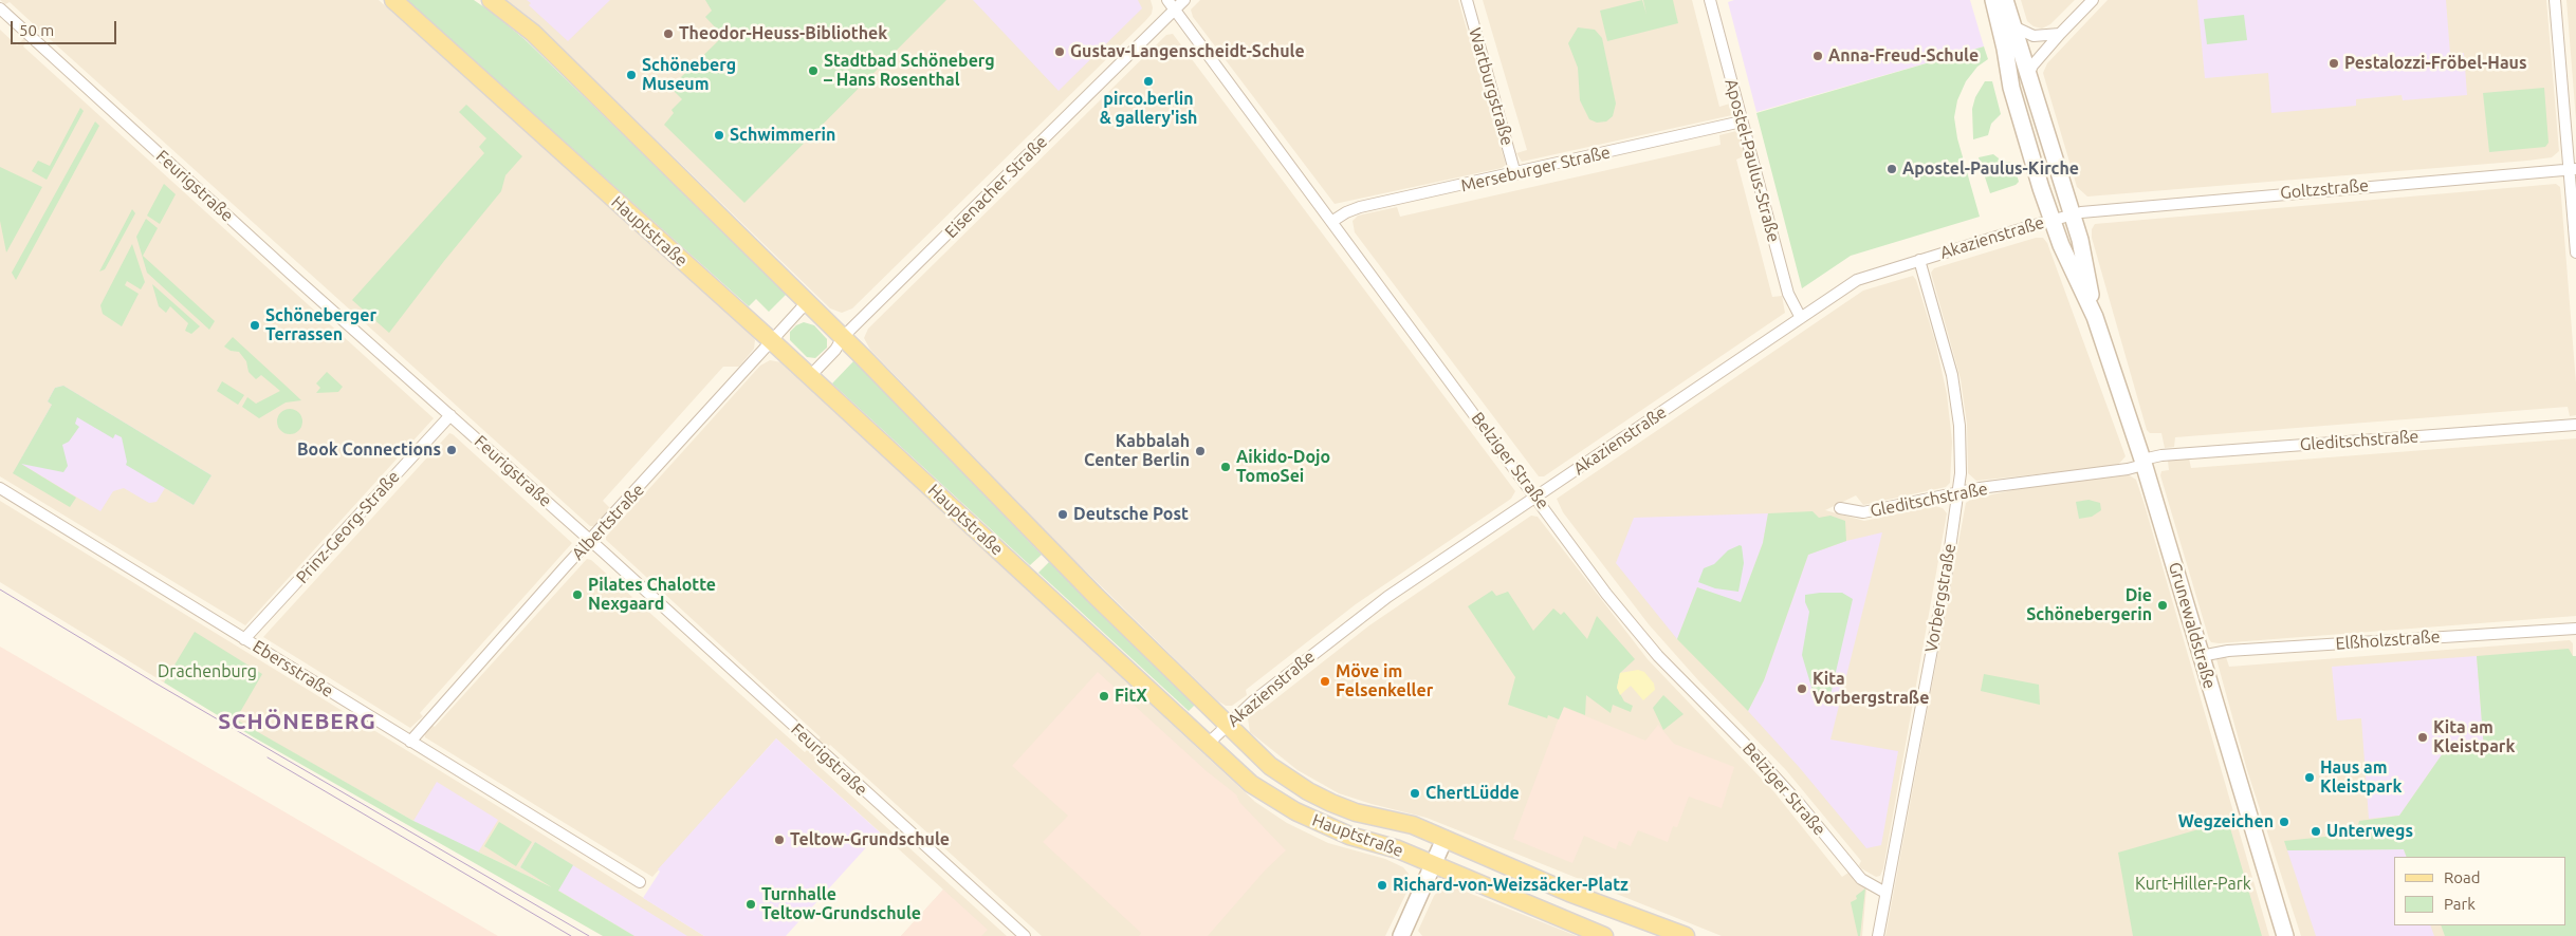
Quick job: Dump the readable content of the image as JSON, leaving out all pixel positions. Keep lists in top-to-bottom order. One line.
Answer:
{"streets":{"main road":["Hauptstraße","Grunewaldstraße"],"street":["Wartburgstraße","Apostel-Paulus-Straße","Merseburger Straße","Feurigstraße","Eisenacher Straße","Goltzstraße","Akazienstraße","Gleditschstraße","Belziger Straße","Albertstraße","Prinz-Georg-Straße","Vorbergstraße","Elßholzstraße","Ebersstraße"]},"crossings":[["Wartburgstraße","Merseburger Straße"],["Apostel-Paulus-Straße","Merseburger Straße"],["Apostel-Paulus-Straße","Akazienstraße"],["Merseburger Straße","Belziger Straße"],["Feurigstraße","Albertstraße"],["Feurigstraße","Prinz-Georg-Straße"],["Eisenacher Straße","Hauptstraße"],["Eisenacher Straße","Belziger Straße"],["Goltzstraße","Akazienstraße"],["Goltzstraße","Grunewaldstraße"],["Hauptstraße","Akazienstraße"],["Hauptstraße","Albertstraße"],["Akazienstraße","Belziger Straße"],["Akazienstraße","Vorbergstraße"],["Akazienstraße","Grunewaldstraße"],["Gleditschstraße","Vorbergstraße"],["Gleditschstraße","Grunewaldstraße"],["Belziger Straße","Vorbergstraße"],["Albertstraße","Ebersstraße"],["Prinz-Georg-Straße","Ebersstraße"],["Grunewaldstraße","Elßholzstraße"]],"districts":["SCHÖNEBERG"],"parks":["Drachenburg","Kurt-Hiller-Park"],"places":["Theodor-Heuss-Bibliothek","Gustav-Langenscheidt-Schule","Anna-Freud-Schule","Pestalozzi-Fröbel-Haus","Stadtbad Schöneberg – Hans Rosenthal","Schöneberg Museum","pirco.berlin & gallery'ish","Schwimmerin","Apostel-Paulus-Kirche","Schöneberger Terrassen","Book Connections","Kabbalah Center Berlin","Aikido-Dojo TomoSei","Deutsche Post","Pilates Chalotte Nexgaard","Die Schönebergerin","Möve im Felsenkeller","Kita Vorbergstraße","FitX","Kita am Kleistpark","Haus am Kleistpark","ChertLüdde","Wegzeichen","Unterwegs","Teltow-Grundschule","Richard-von-Weizsäcker-Platz","Turnhalle Teltow-Grundschule"],"legend":["Road","Park"],"scale_bar":"50 m"}
